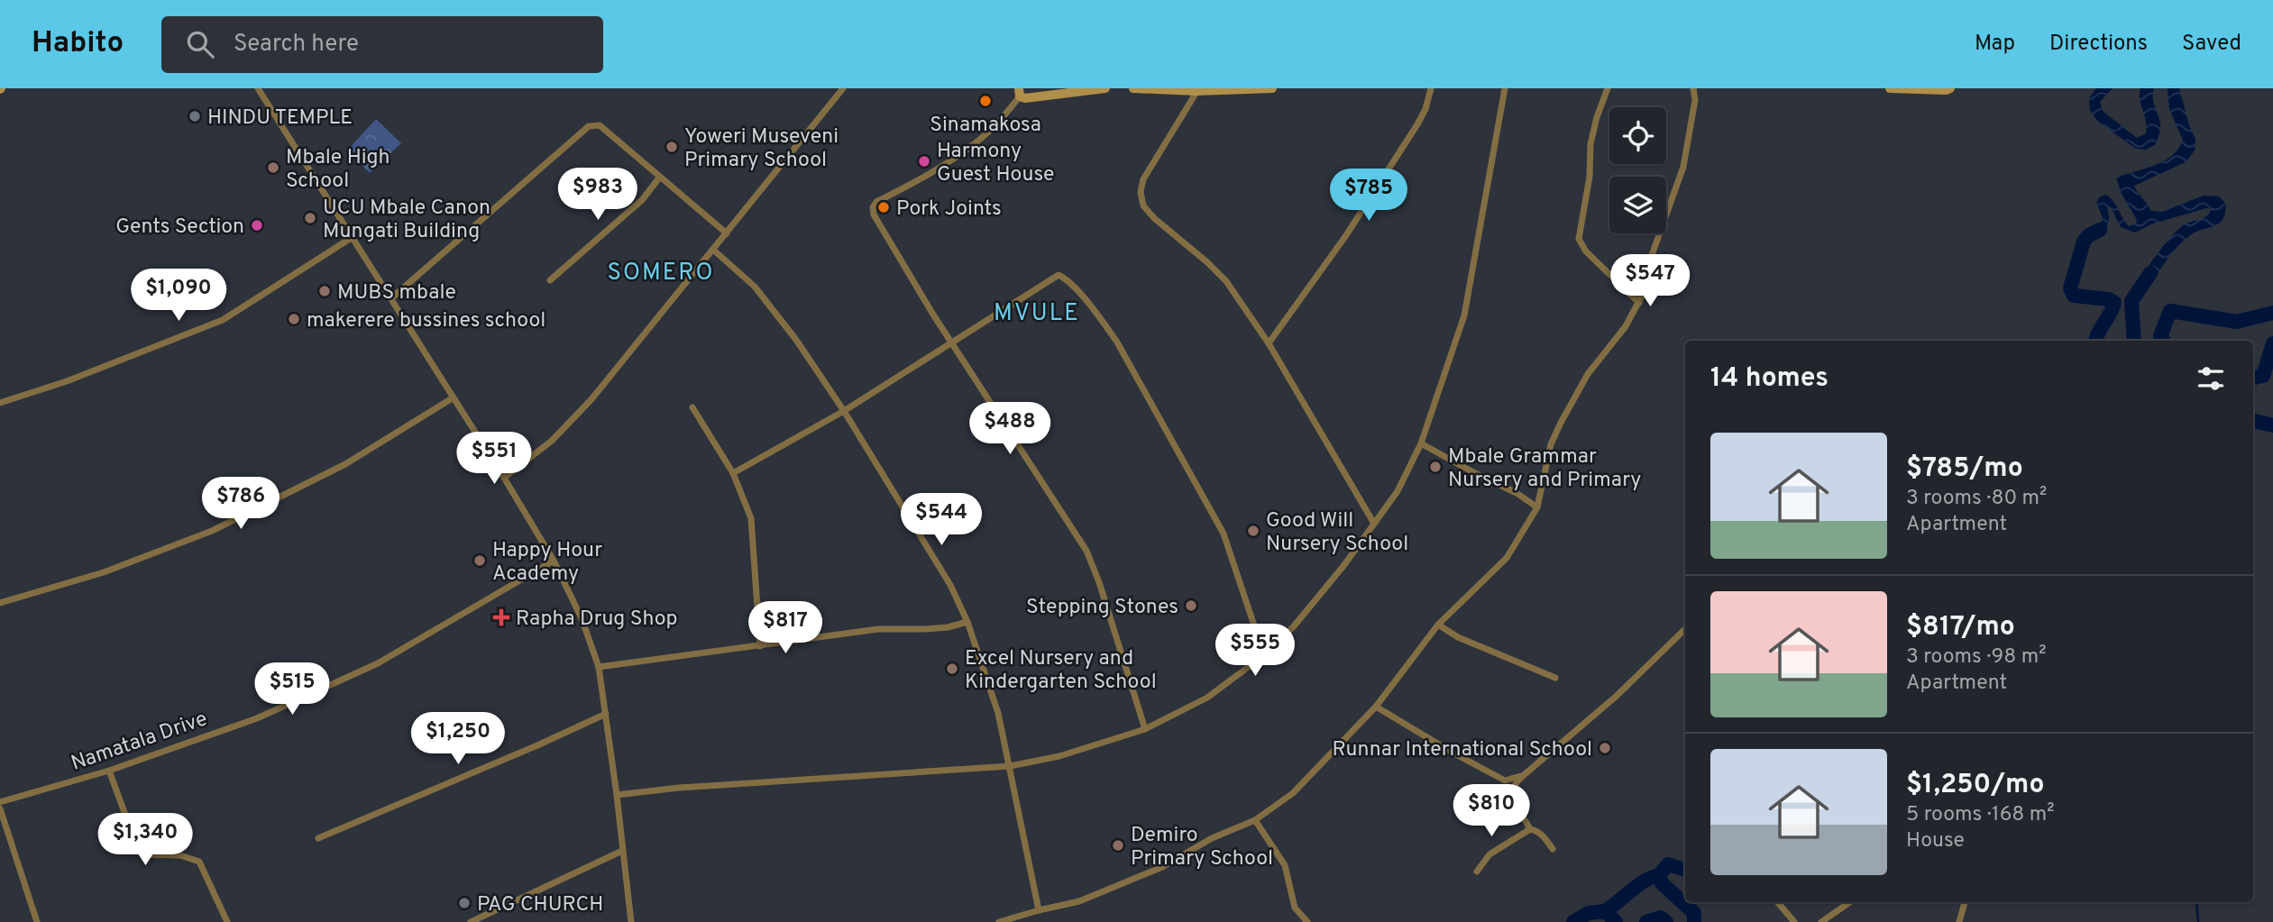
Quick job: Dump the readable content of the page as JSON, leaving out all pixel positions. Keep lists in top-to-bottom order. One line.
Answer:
{"streets":{"street":["Namatala Drive"]},"districts":["SOMERO","MVULE"],"places":{"other":["Sinamakosa","HINDU TEMPLE","Yoweri Museveni Primary School","Harmony Guest House","Mbale High School","Pork Joints","UCU Mbale Canon Mungati Building","Gents Section","MUBS mbale","makerere bussines school","Mbale Grammar Nursery and Primary","Good Will Nursery School","Happy Hour Academy","Stepping Stones","Excel Nursery and Kindergarten School","Runnar International School","Demiro Primary School","PAG CHURCH"],"health":["Rapha Drug Shop"]},"page":{"header":"Habito","search":"Search here","nav":["Map","Directions","Saved"],"price":["$983","$785","$547","$1,090","$488","$551","$786","$544","$817","$555","$515","$1,250","$810","$1,340"],"heading":"14 homes","list":[{"name":"$785/mo","note":"3 rooms · 80 m² · Apartment"},{"name":"$817/mo","note":"3 rooms · 98 m² · Apartment"},{"name":"$1,250/mo","note":"5 rooms · 168 m² · House"}]}}
